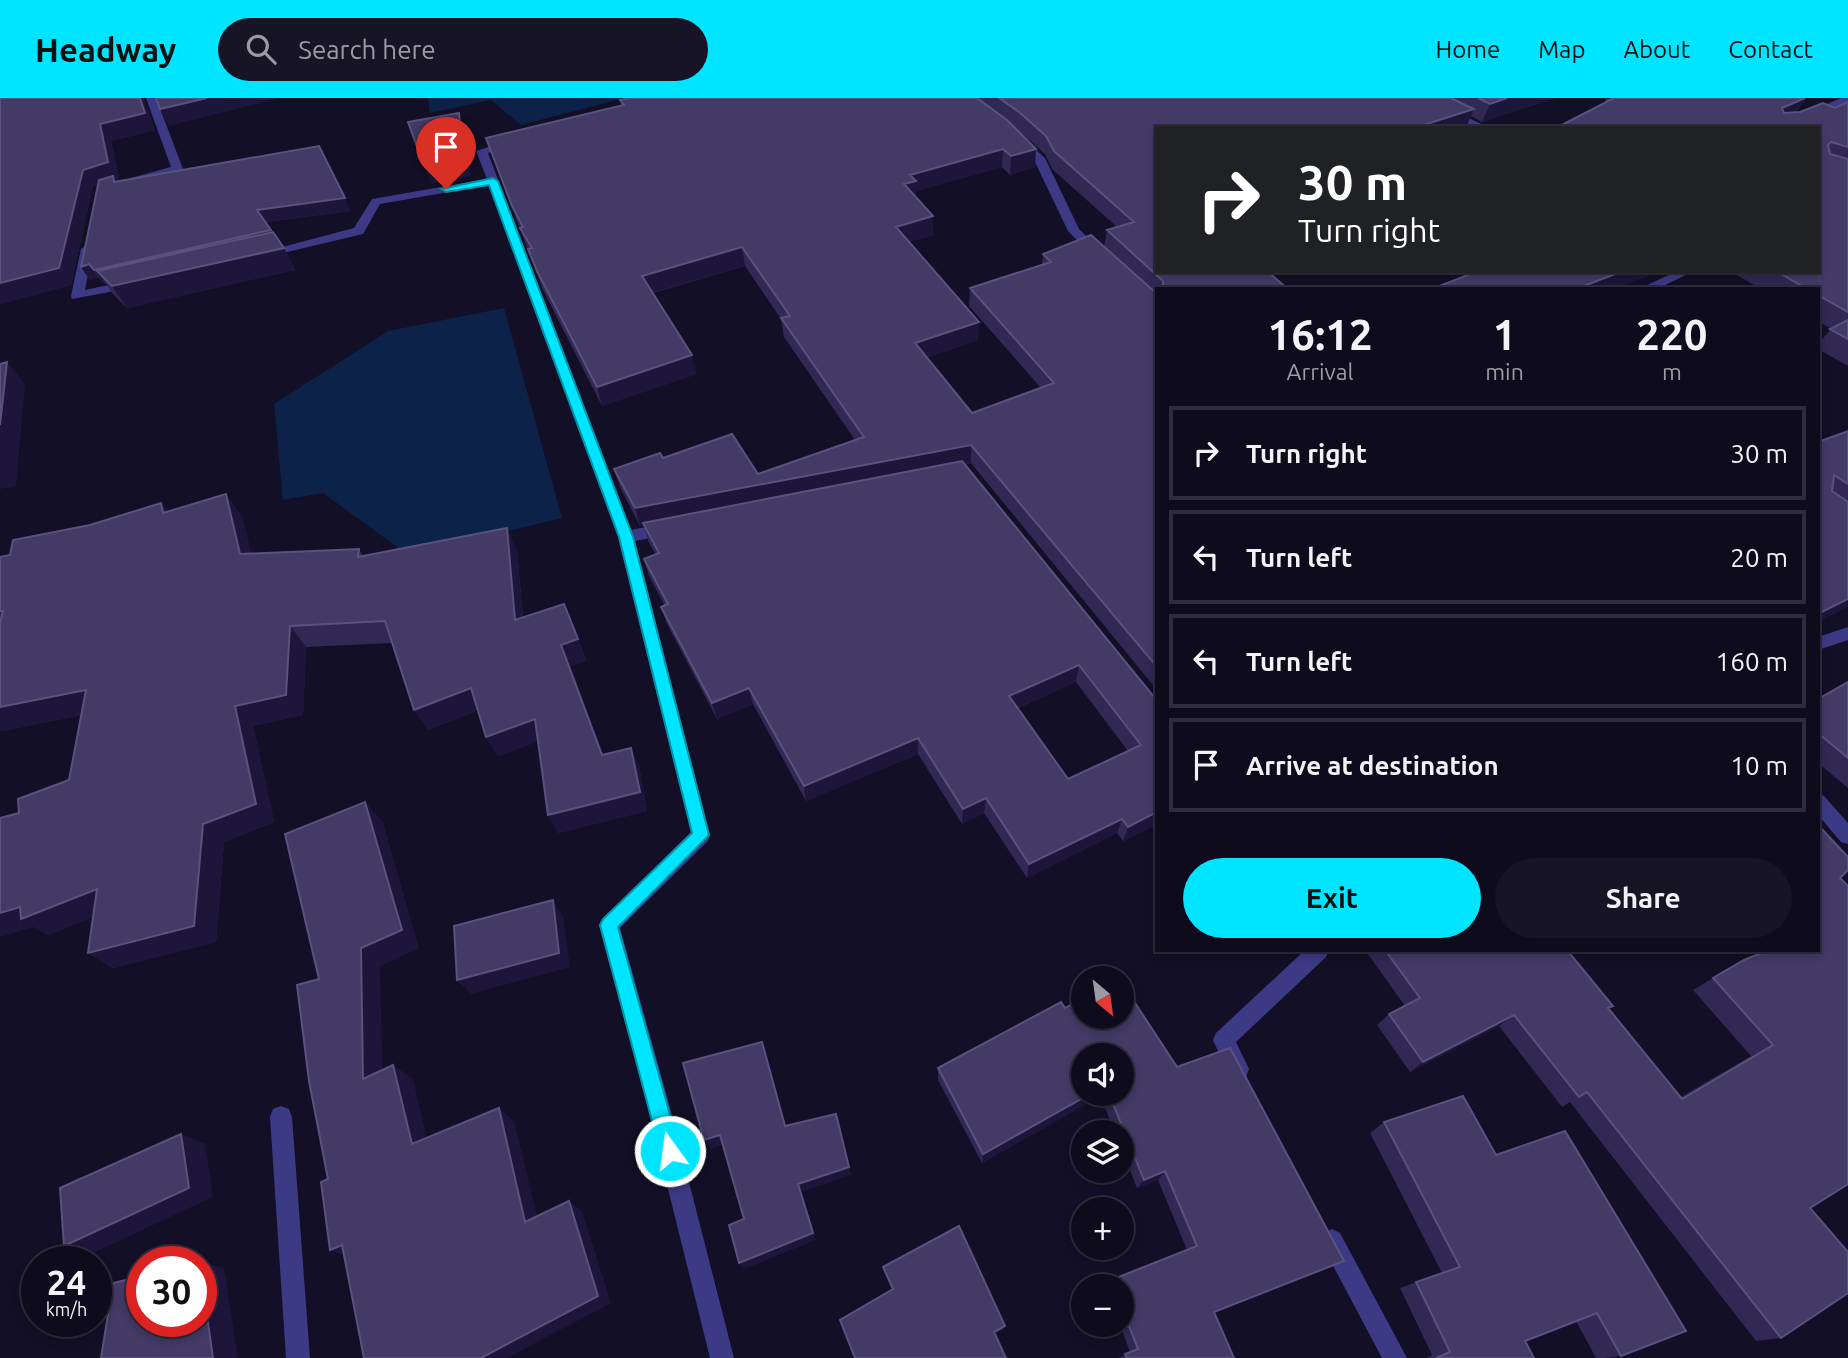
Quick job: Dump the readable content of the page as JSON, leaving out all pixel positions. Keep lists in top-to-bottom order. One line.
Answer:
{"north":"bottom right","page":{"header":"Headway","search":"Search here","nav":["Home","Map","About","Contact"],"turn":["30 m","Turn right"],"eta":["16:12","Arrival","1","min","220","m"],"list":[{"name":"Turn right","value":"30 m"},{"name":"Turn left","value":"20 m"},{"name":"Turn left","value":"160 m"},{"name":"Arrive at destination","value":"10 m"}],"buttons":["Exit","Share"],"map_buttons":["+","−"],"speed":"24 km/h","limit":"30"}}
